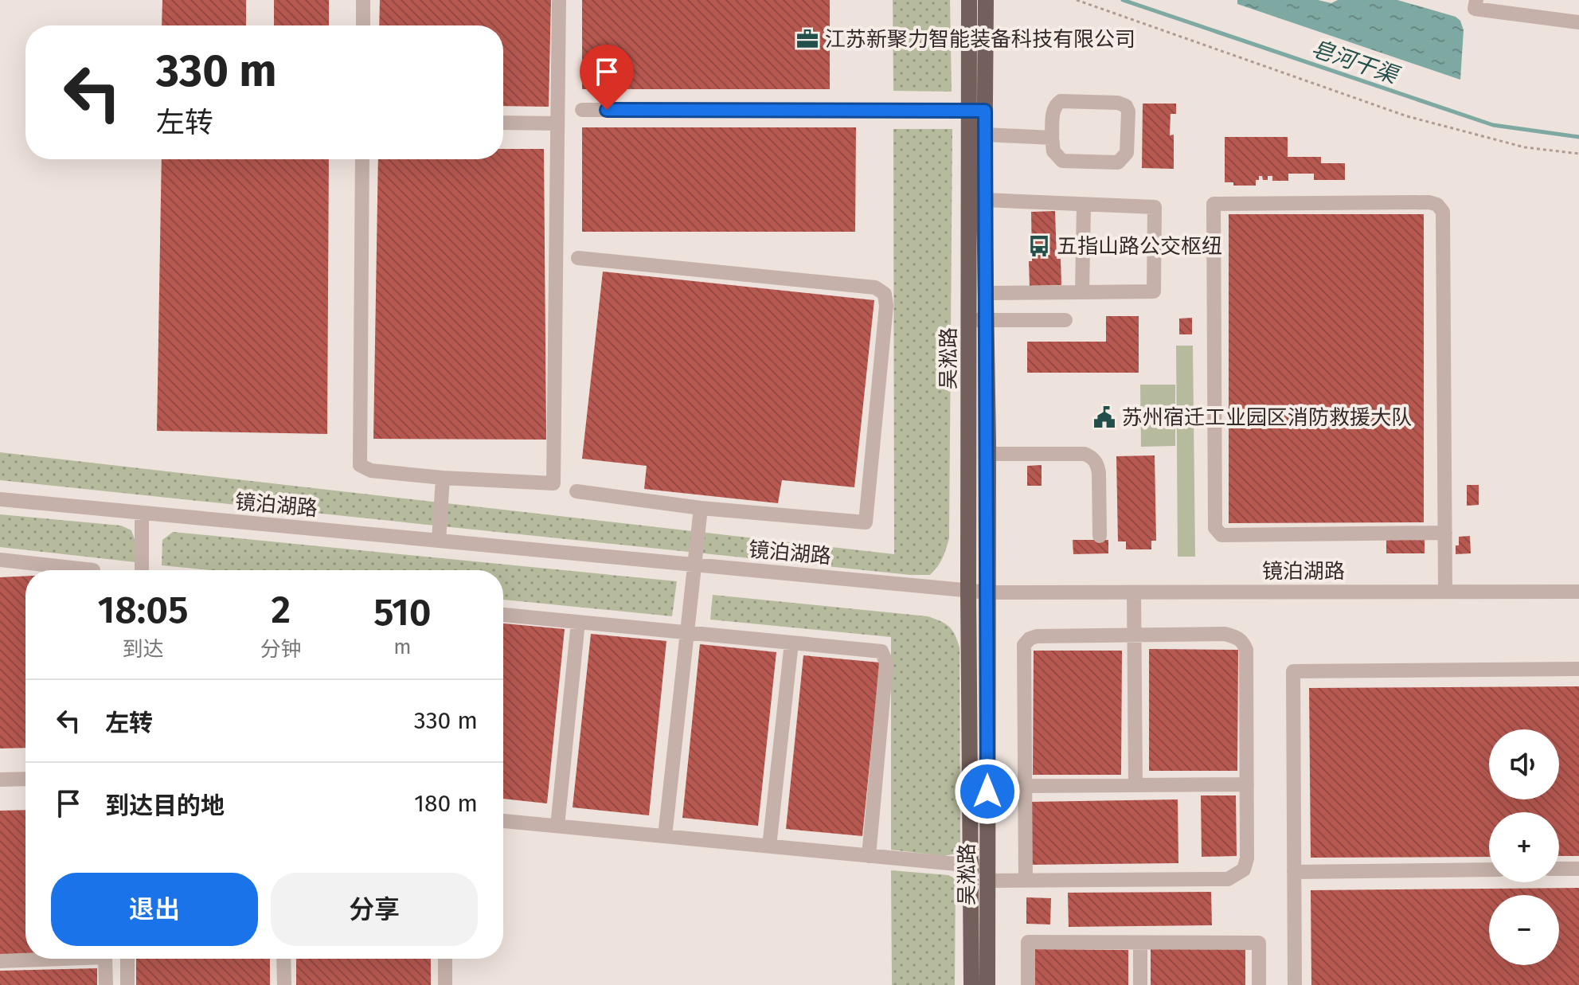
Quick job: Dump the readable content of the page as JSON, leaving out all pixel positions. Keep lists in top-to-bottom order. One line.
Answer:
{"streets":{"main road":["吴淞路"],"street":["镜泊湖路"]},"crossings":[["吴淞路","镜泊湖路"]],"water":["皂河干渠"],"places":{"office":["江苏新聚力智能装备科技有限公司"],"bus stop":["五指山路公交枢纽"],"public building":["苏州宿迁工业园区消防救援大队"]},"page":{"turn":["330 m","左转"],"eta":["18:05","到达","2","分钟","510","m"],"list":[{"name":"左转","value":"330 m"},{"name":"到达目的地","value":"180 m"}],"map_buttons":["+","−"],"buttons":["退出","分享"]}}
